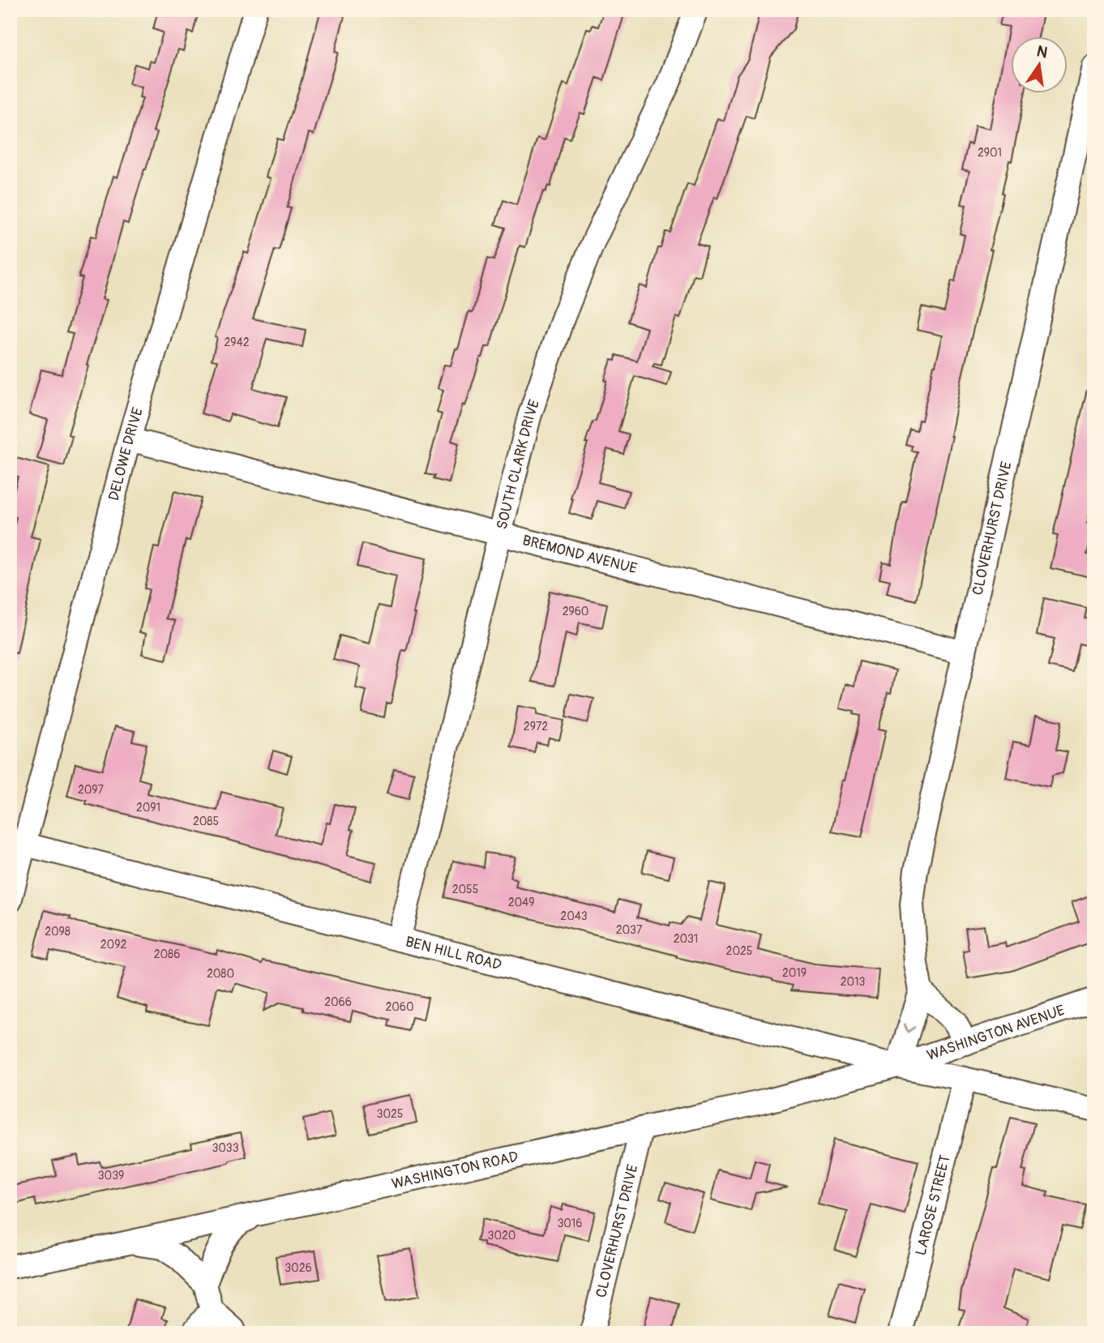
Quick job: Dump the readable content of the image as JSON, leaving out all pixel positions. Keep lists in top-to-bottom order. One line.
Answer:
{"streets":{"street":["DELOWE DRIVE","SOUTH CLARK DRIVE","CLOVERHURST DRIVE","BREMOND AVENUE","BEN HILL ROAD","WASHINGTON AVENUE","WASHINGTON ROAD","LAROSE STREET"]},"crossings":[["DELOWE DRIVE","BREMOND AVENUE"],["DELOWE DRIVE","BEN HILL ROAD"],["SOUTH CLARK DRIVE","BREMOND AVENUE"],["SOUTH CLARK DRIVE","BEN HILL ROAD"],["CLOVERHURST DRIVE","BREMOND AVENUE"],["CLOVERHURST DRIVE","BEN HILL ROAD"],["CLOVERHURST DRIVE","WASHINGTON AVENUE"],["CLOVERHURST DRIVE","WASHINGTON ROAD"],["BEN HILL ROAD","WASHINGTON AVENUE"],["BEN HILL ROAD","WASHINGTON ROAD"],["BEN HILL ROAD","LAROSE STREET"],["WASHINGTON AVENUE","WASHINGTON ROAD"]],"house_numbers":["2901","2942","2960","2972","2097","2091","2085","2055","2049","2043","2037","2098","2031","2092","2025","2086","2019","2080","2013","2066","2060","3025","3033","3039","3016","3020","3026"],"north":"top"}
